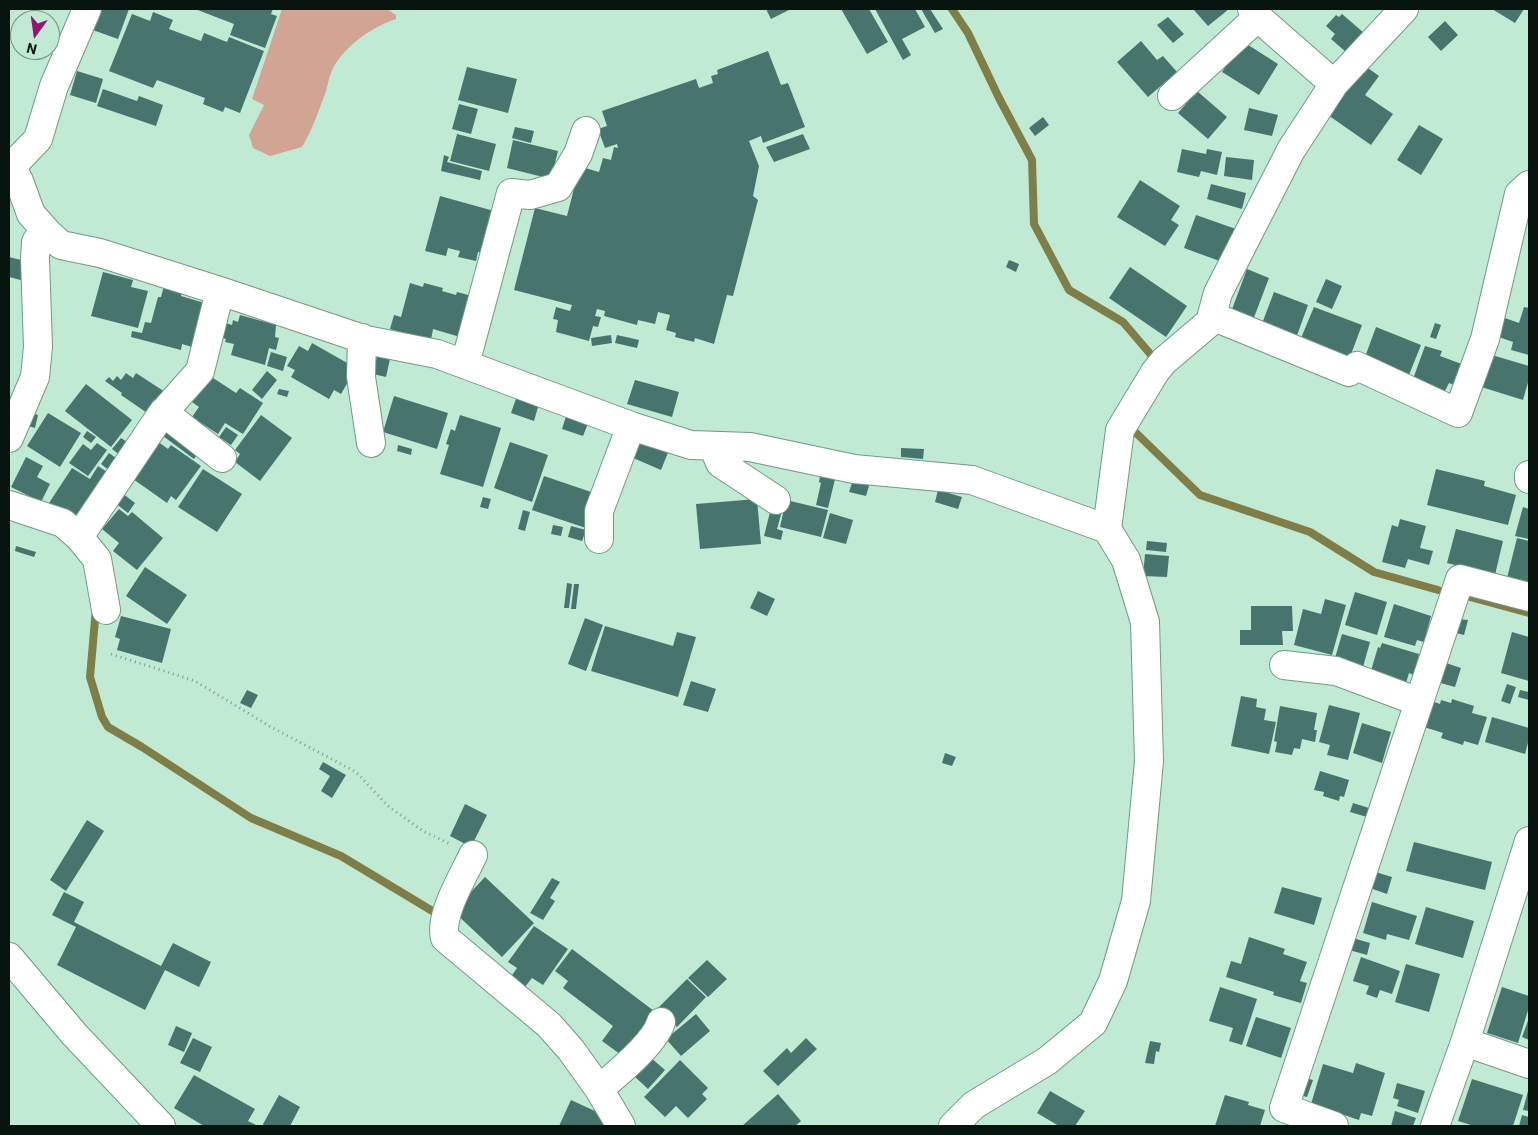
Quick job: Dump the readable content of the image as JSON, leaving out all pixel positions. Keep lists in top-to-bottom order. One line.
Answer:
{"north":"bottom"}
